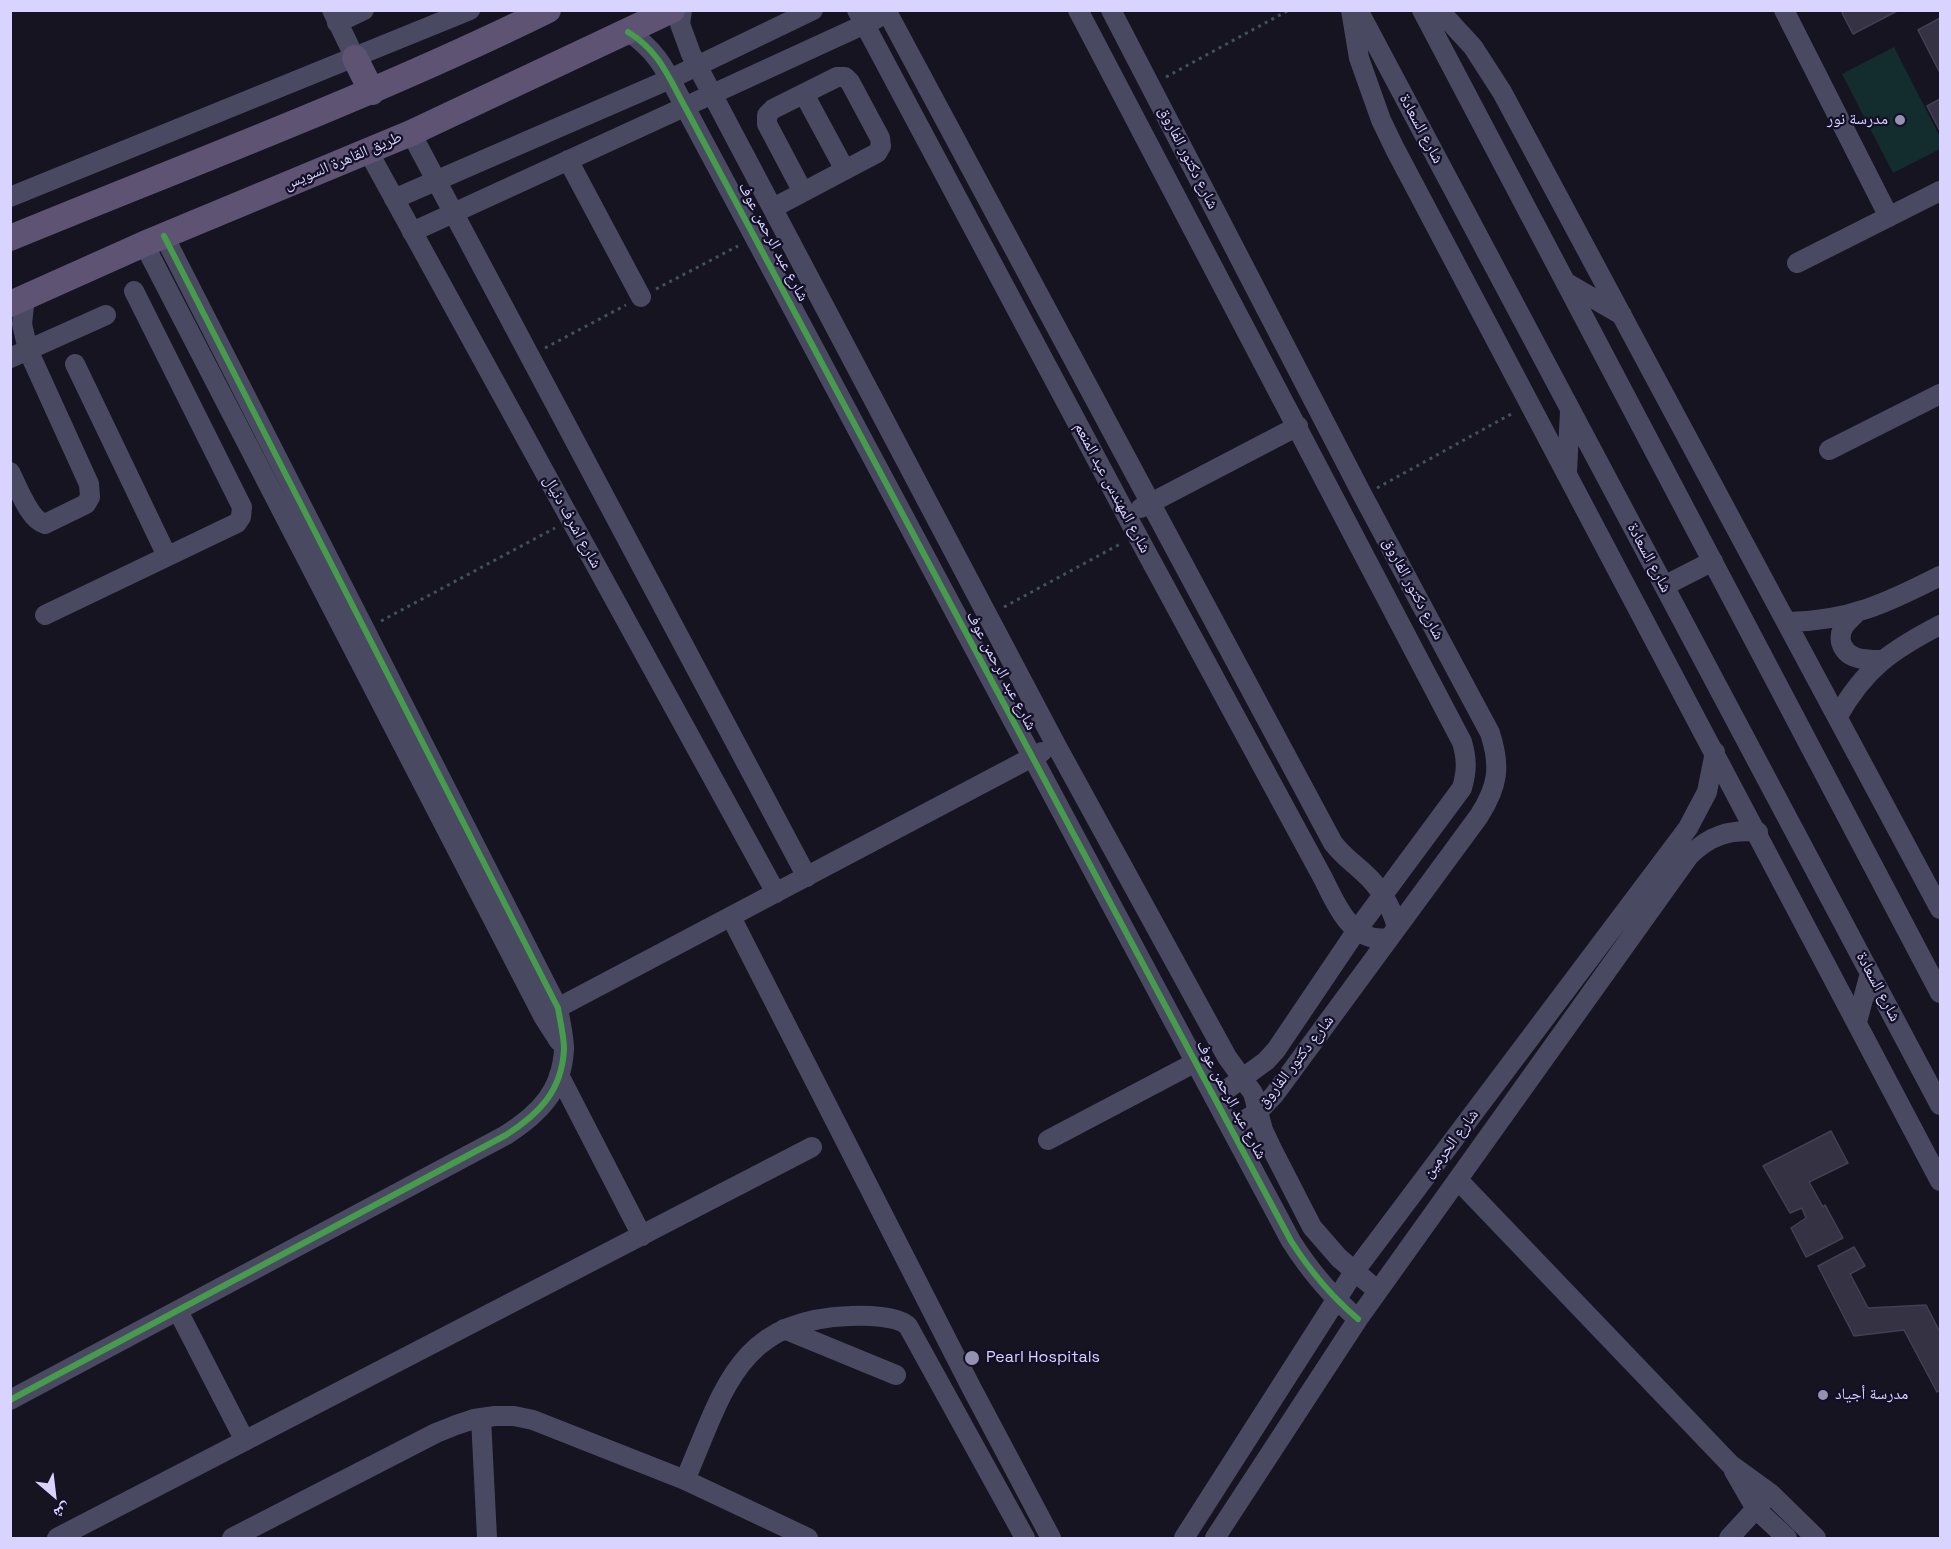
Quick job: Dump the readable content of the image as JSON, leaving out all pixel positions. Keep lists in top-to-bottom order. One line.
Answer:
{"streets":{"main road":["طريق القاهرة السويس"],"street":["شارع السعادة","شارع دكتور الفاروق","شارع عبد الرحمن عوف","شارع المهندس عبد المنعم","شارع اشرف دنيال","شارع الحرمين"]},"crossings":[["شارع دكتور الفاروق","شارع عبد الرحمن عوف"],["شارع دكتور الفاروق","شارع المهندس عبد المنعم"],["طريق القاهرة السويس","شارع عبد الرحمن عوف"],["طريق القاهرة السويس","شارع اشرف دنيال"],["شارع عبد الرحمن عوف","شارع الحرمين"]],"places":["مدرسة نور","Pearl Hospitals","مدرسة أجياد"],"north":"bottom right"}
